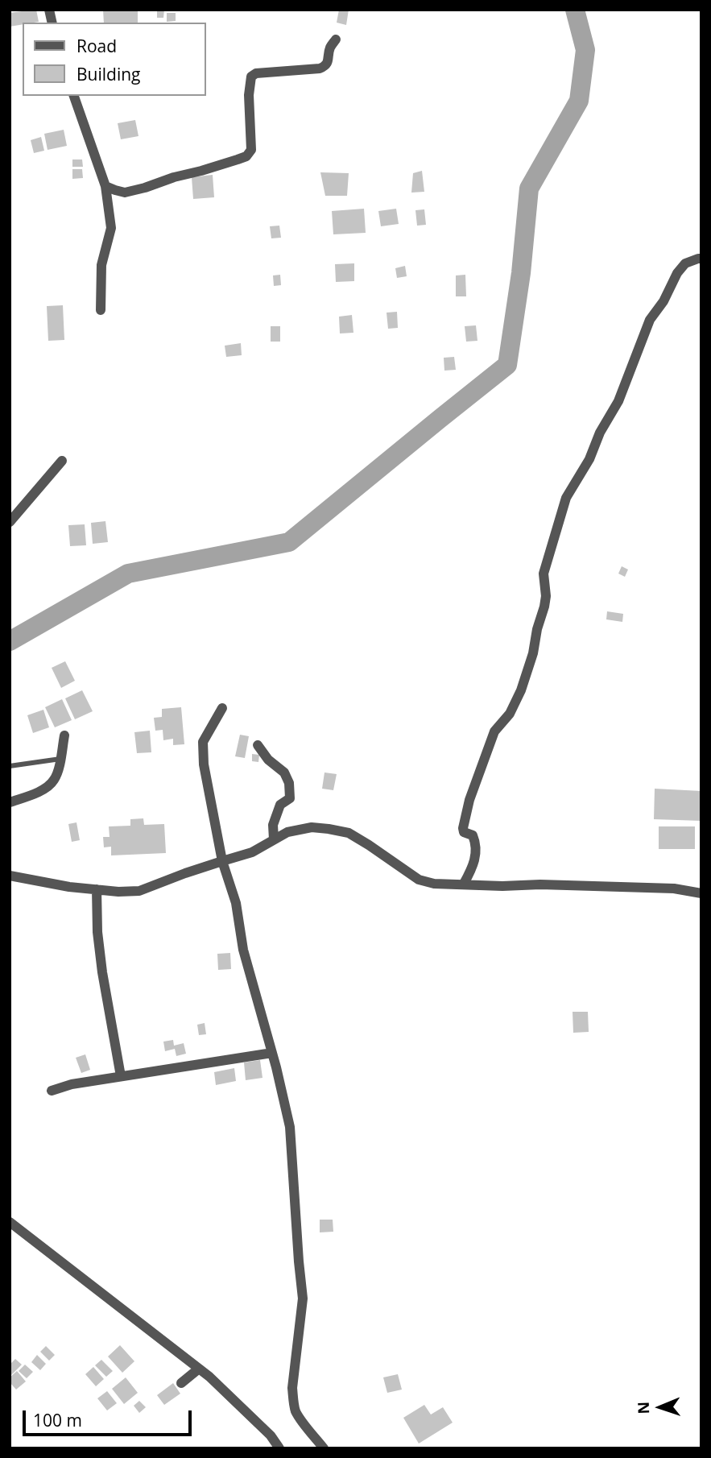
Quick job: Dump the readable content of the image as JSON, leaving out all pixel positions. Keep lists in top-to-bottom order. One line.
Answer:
{"legend":["Road","Building"],"scale_bar":"100 m","north":"left"}
